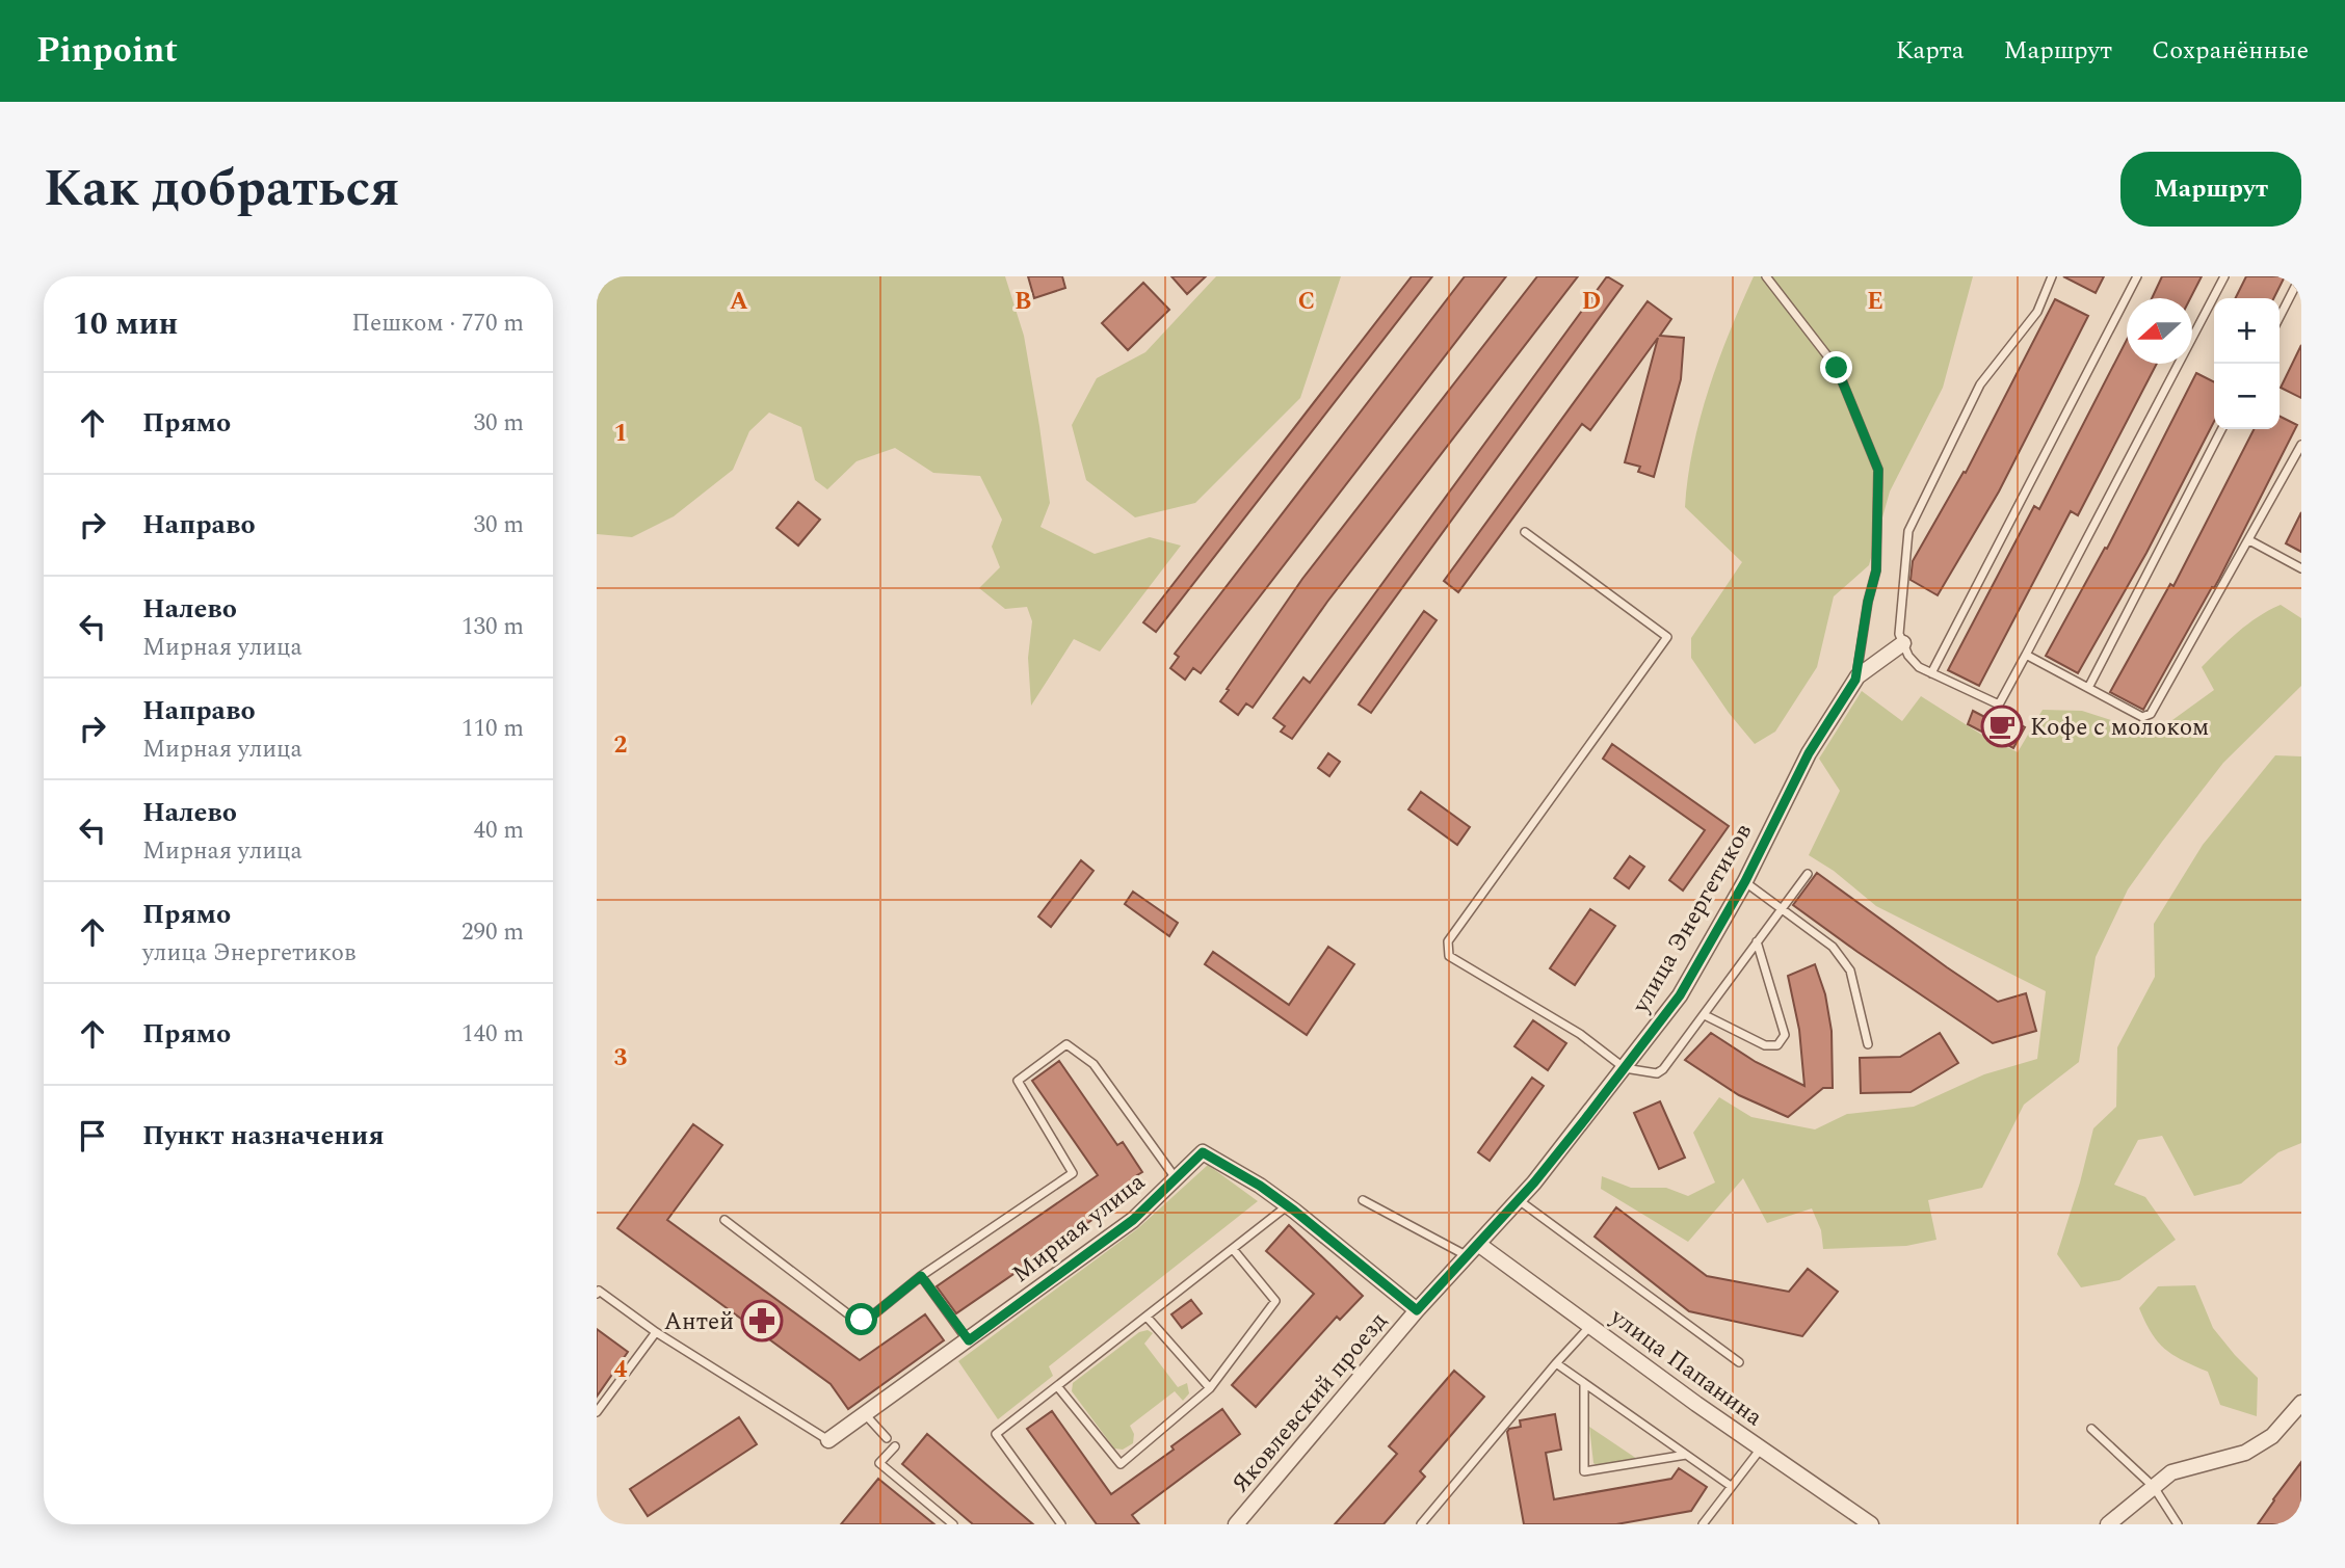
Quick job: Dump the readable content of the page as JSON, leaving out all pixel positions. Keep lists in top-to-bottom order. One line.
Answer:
{"streets":{"street":["улица Энергетиков","Мирная улица","улица Папанина","Яковлевский проезд"]},"crossings":[["улица Энергетиков","улица Папанина"],["Мирная улица","Яковлевский проезд"]],"places":{"cafe":["Кофе с молоком"],"pharmacy":["Антей"]},"north":"left","page":{"header":"Pinpoint","nav":["Карта","Маршрут","Сохранённые"],"title":"Как добраться","buttons":"Маршрут","heading":["10 мин","Пешком · 770 m"],"map_buttons":["+","−"],"list":[["Прямо","30 m"],["Направо","30 m"],["Налево","Мирная улица","130 m"],["Направо","Мирная улица","110 m"],["Налево","Мирная улица","40 m"],["Прямо","улица Энергетиков","290 m"],["Прямо","140 m"],"Пункт назначения"]},"grid":{"columns":["A","B","C","D","E"],"rows":["1","2","3","4"]}}
